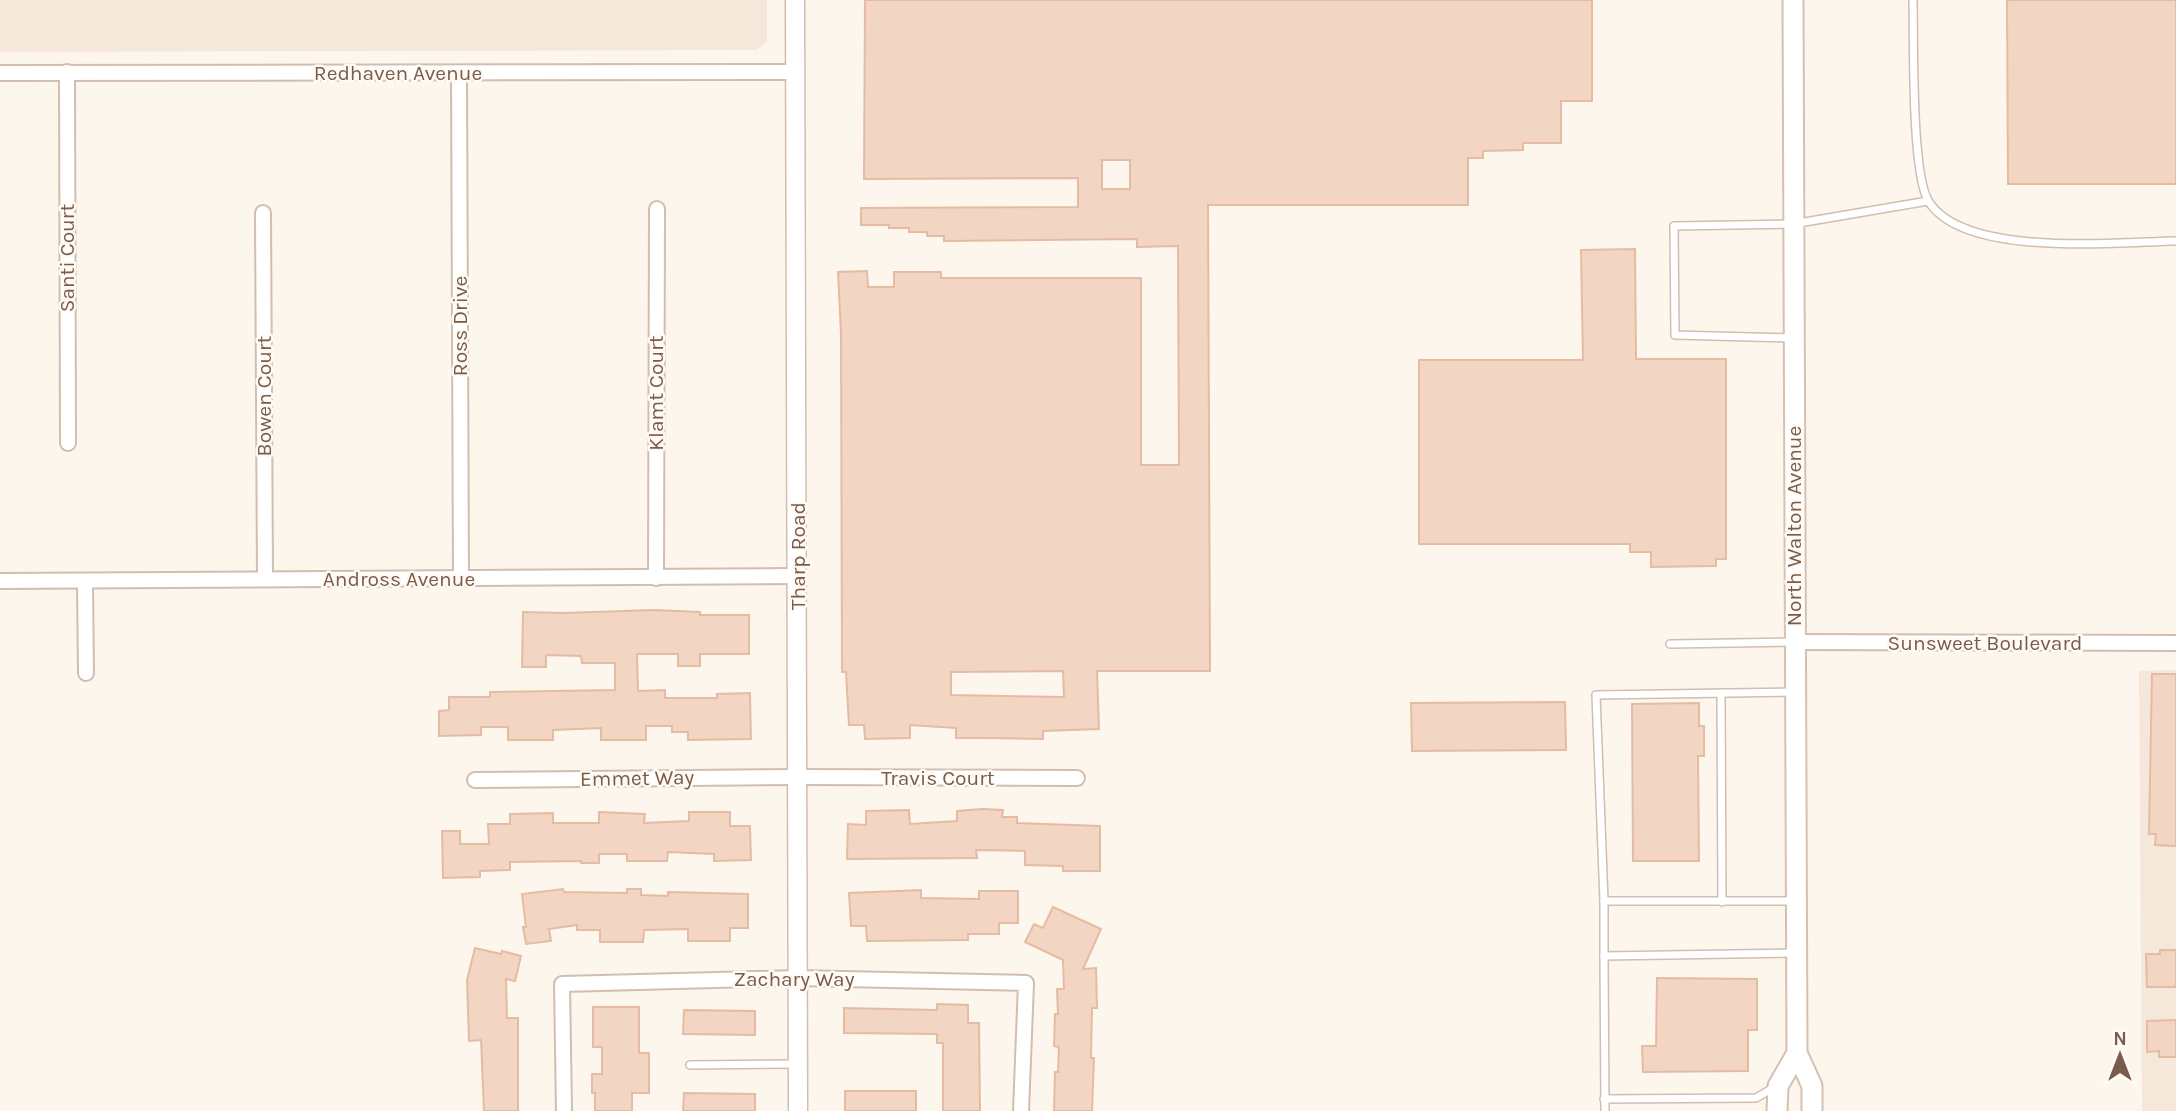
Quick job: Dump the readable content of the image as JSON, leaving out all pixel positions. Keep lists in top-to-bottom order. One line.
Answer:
{"streets":{"main road":["North Walton Avenue"],"street":["Redhaven Avenue","Santi Court","Ross Drive","Klamt Court","Bowen Court","Tharp Road","Andross Avenue","Sunsweet Boulevard","Emmet Way","Travis Court","Zachary Way"]},"crossings":[["Redhaven Avenue","Santi Court"],["Redhaven Avenue","Ross Drive"],["Redhaven Avenue","Tharp Road"],["Ross Drive","Andross Avenue"],["Klamt Court","Andross Avenue"],["Bowen Court","Andross Avenue"],["North Walton Avenue","Sunsweet Boulevard"],["Tharp Road","Andross Avenue"],["Tharp Road","Emmet Way"],["Tharp Road","Travis Court"],["Tharp Road","Zachary Way"],["Emmet Way","Travis Court"]],"north":"top"}
